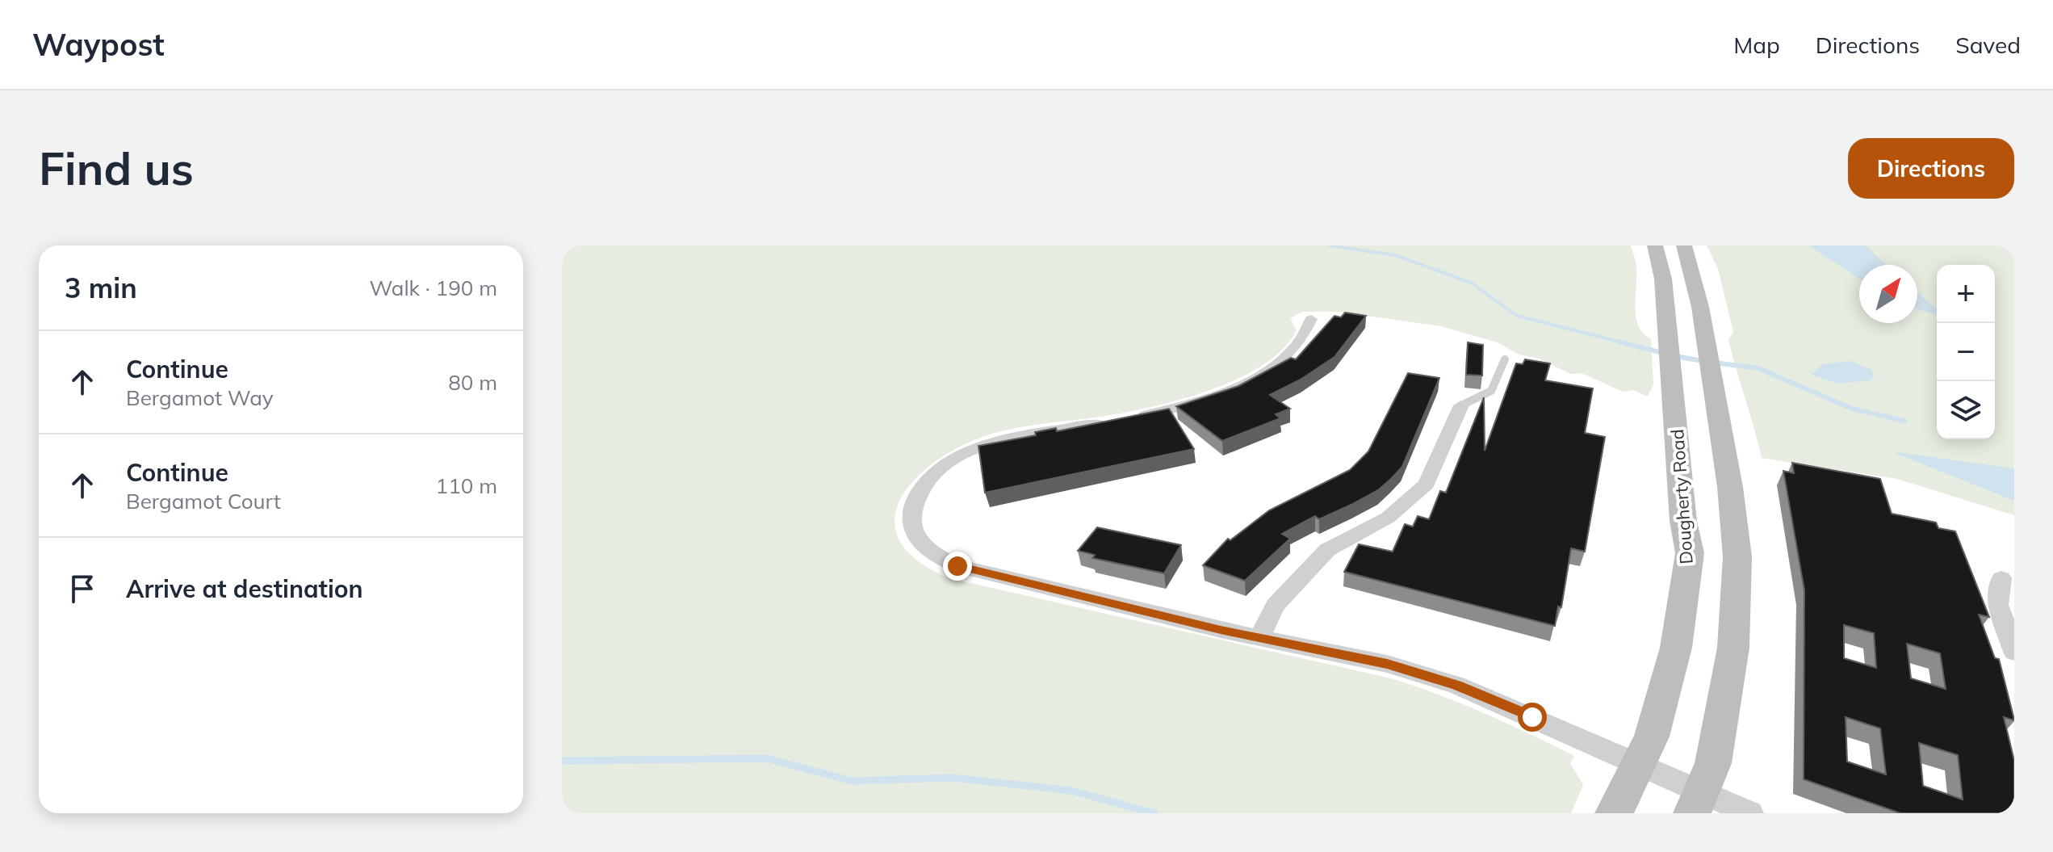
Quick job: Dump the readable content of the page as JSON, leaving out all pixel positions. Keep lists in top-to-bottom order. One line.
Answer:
{"streets":{"main road":["Dougherty Road"]},"north":"top right","page":{"header":"Waypost","nav":["Map","Directions","Saved"],"buttons":"Directions","title":"Find us","heading":["3 min","Walk · 190 m"],"map_buttons":["+","−"],"list":[["Continue","Bergamot Way","80 m"],["Continue","Bergamot Court","110 m"],"Arrive at destination"]}}
